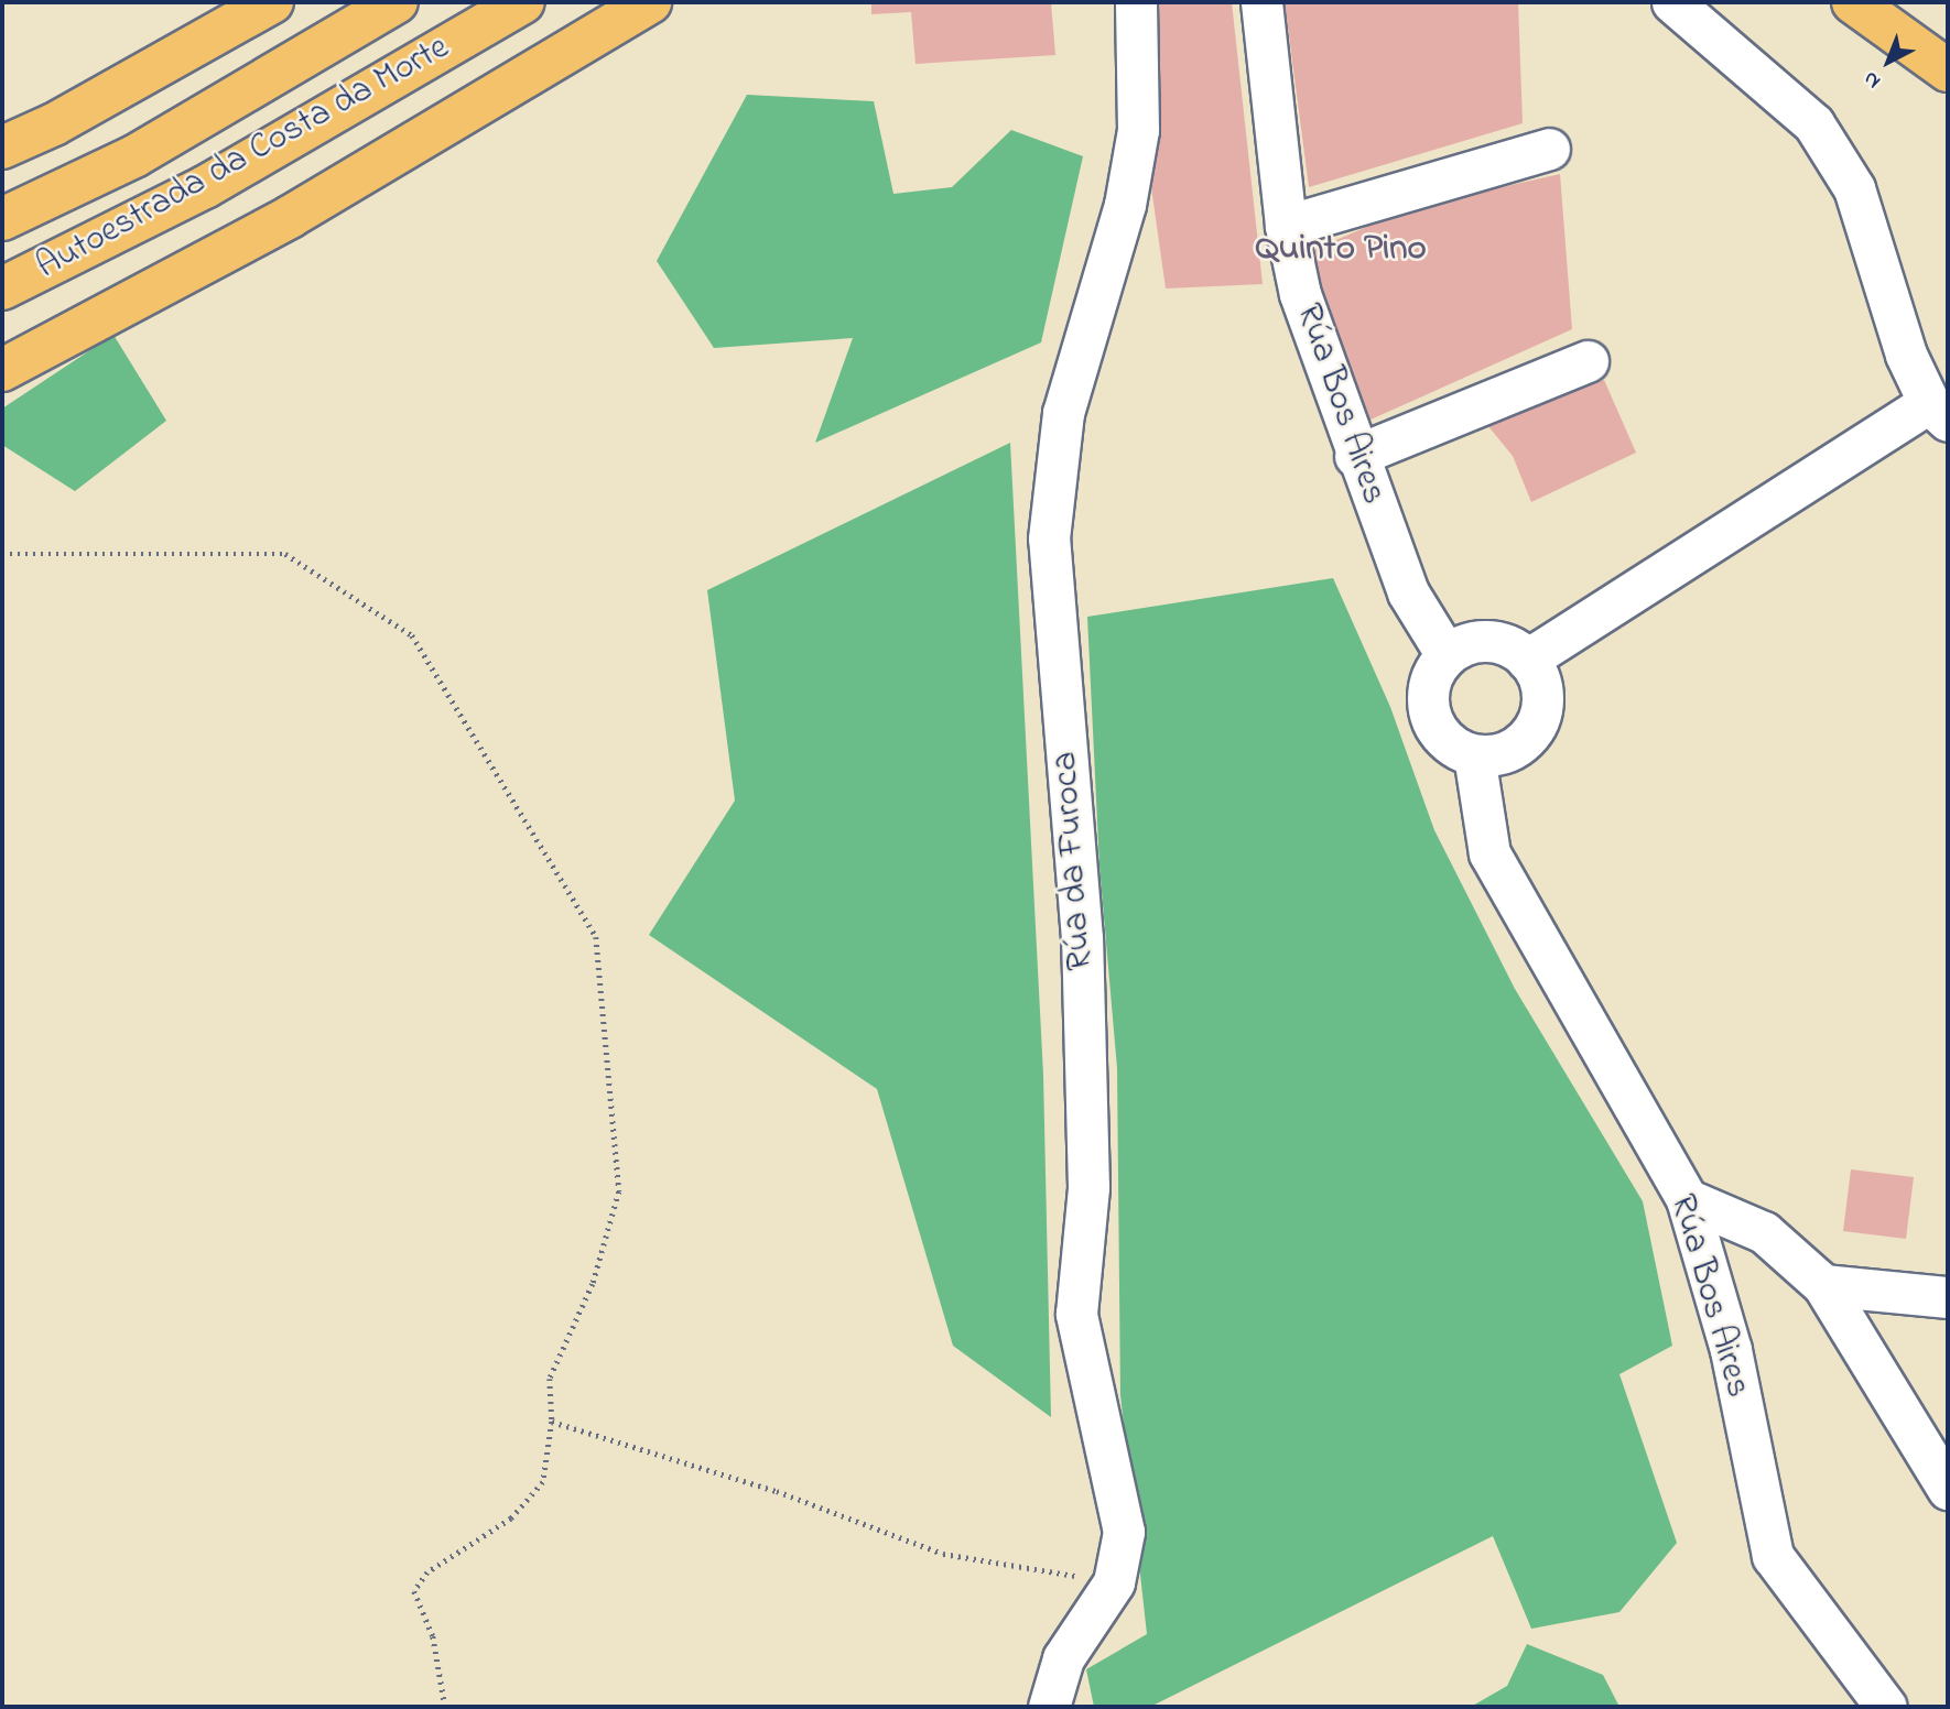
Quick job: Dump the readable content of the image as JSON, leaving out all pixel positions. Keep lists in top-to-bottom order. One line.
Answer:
{"streets":{"main road":["Autoestrada da Costa da Morte"],"street":["Rúa Bos Aires","Rúa da Furoca"]},"districts":["Quinto Pino"],"north":"bottom left"}
